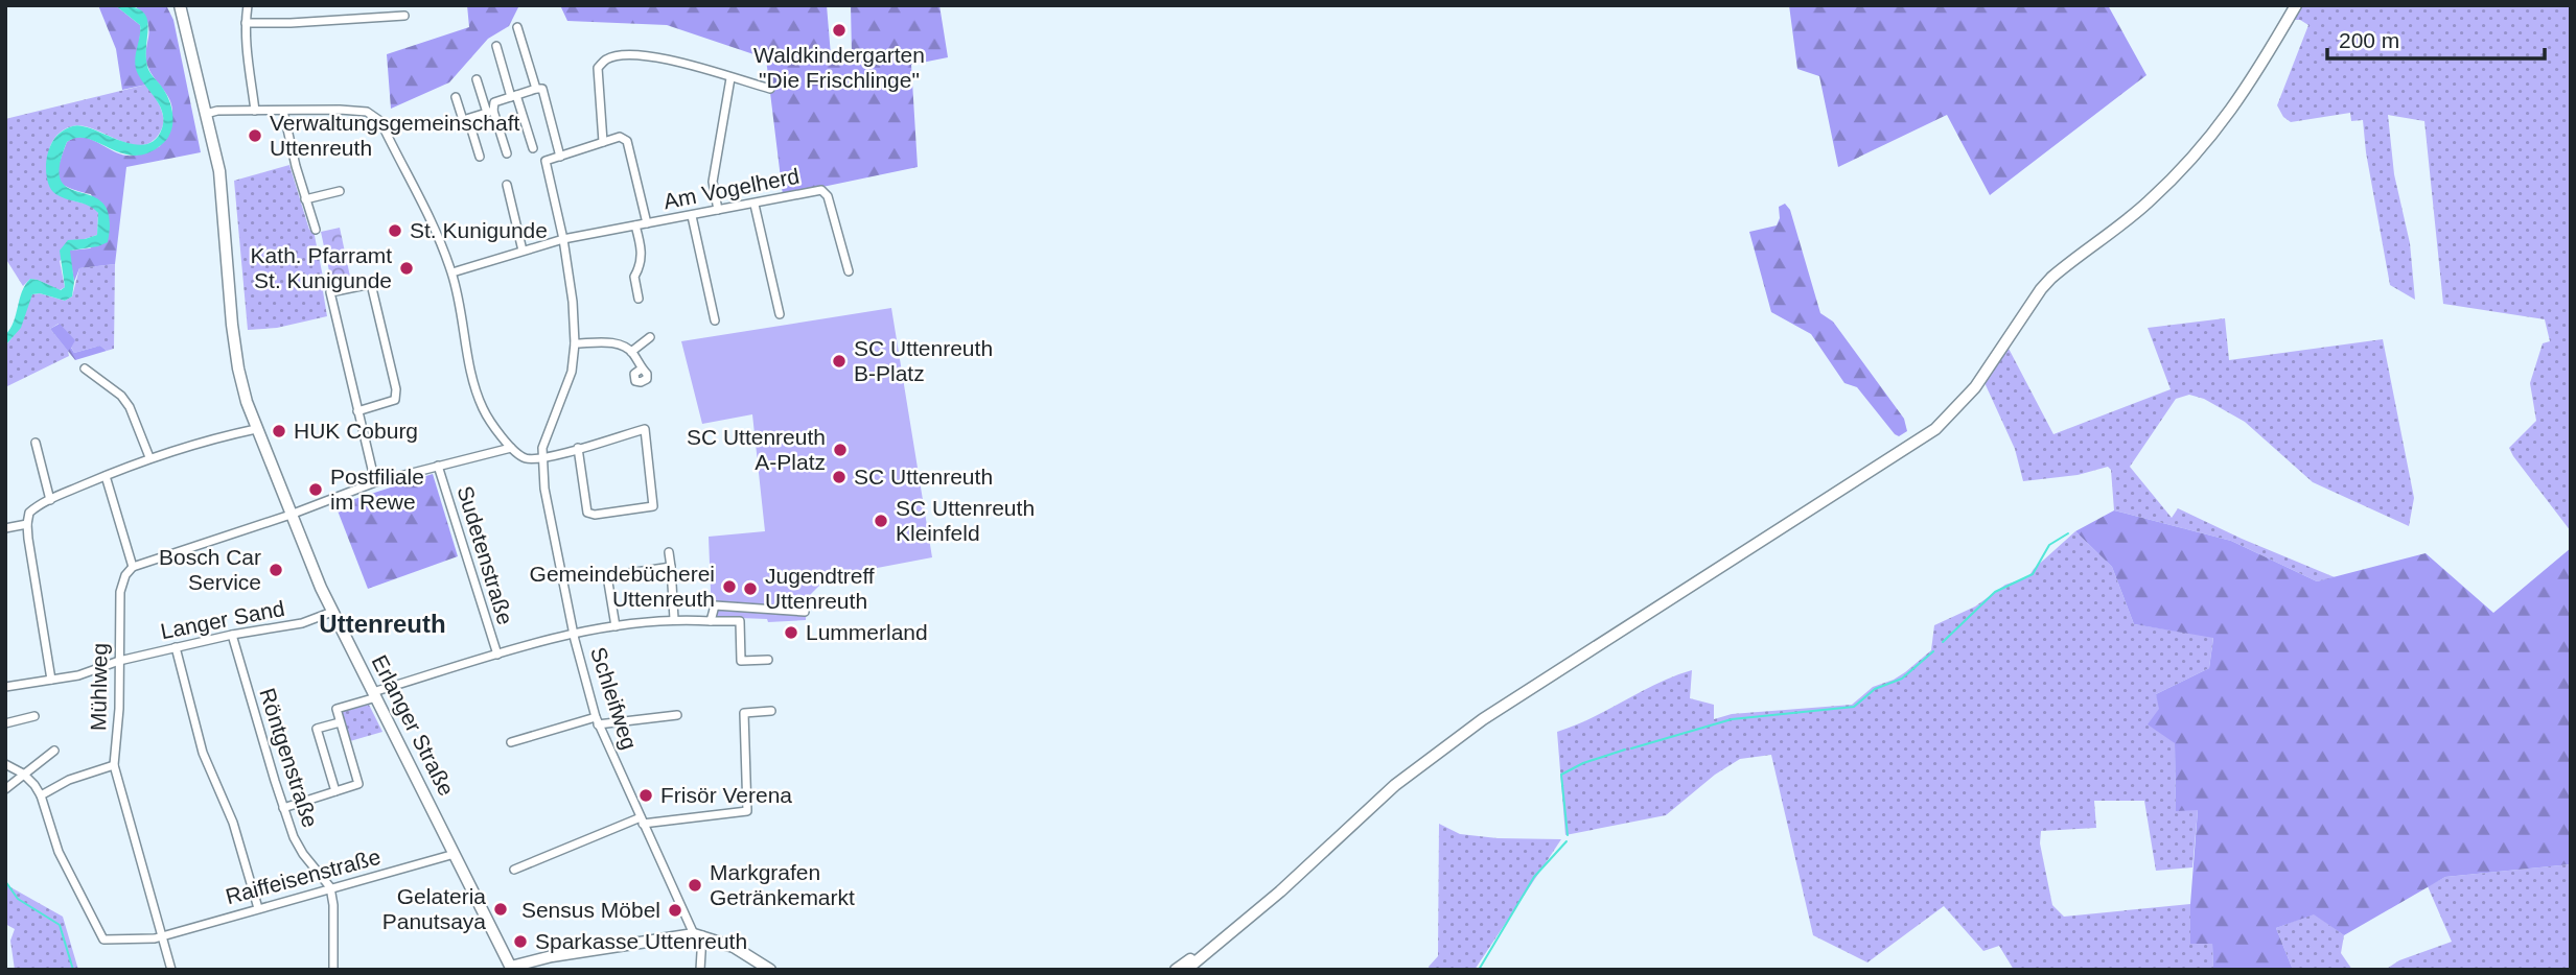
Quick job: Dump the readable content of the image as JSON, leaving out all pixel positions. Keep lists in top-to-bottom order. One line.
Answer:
{"streets":{"street":["Am Vogelherd","Sudetenstraße","Langer Sand","Mühlweg","Schleifweg","Erlanger Straße","Röntgenstraße","Raiffeisenstraße"]},"crossings":[["Am Vogelherd","Schleifweg"],["Langer Sand","Mühlweg"],["Langer Sand","Erlanger Straße"],["Langer Sand","Röntgenstraße"],["Mühlweg","Raiffeisenstraße"],["Erlanger Straße","Raiffeisenstraße"],["Röntgenstraße","Raiffeisenstraße"]],"districts":["Uttenreuth"],"places":["Waldkindergarten \"Die Frischlinge\"","Verwaltungsgemeinschaft Uttenreuth","St. Kunigunde","Kath. Pfarramt St. Kunigunde","SC Uttenreuth B-Platz","HUK Coburg","SC Uttenreuth A-Platz","SC Uttenreuth","Postfiliale im Rewe","SC Uttenreuth Kleinfeld","Bosch Car Service","Gemeindebücherei Uttenreuth","Jugendtreff Uttenreuth","Lummerland","Frisör Verena","Markgrafen Getränkemarkt","Gelateria Panutsaya","Sensus Möbel","Sparkasse Uttenreuth"],"scale_bar":"200 m"}
